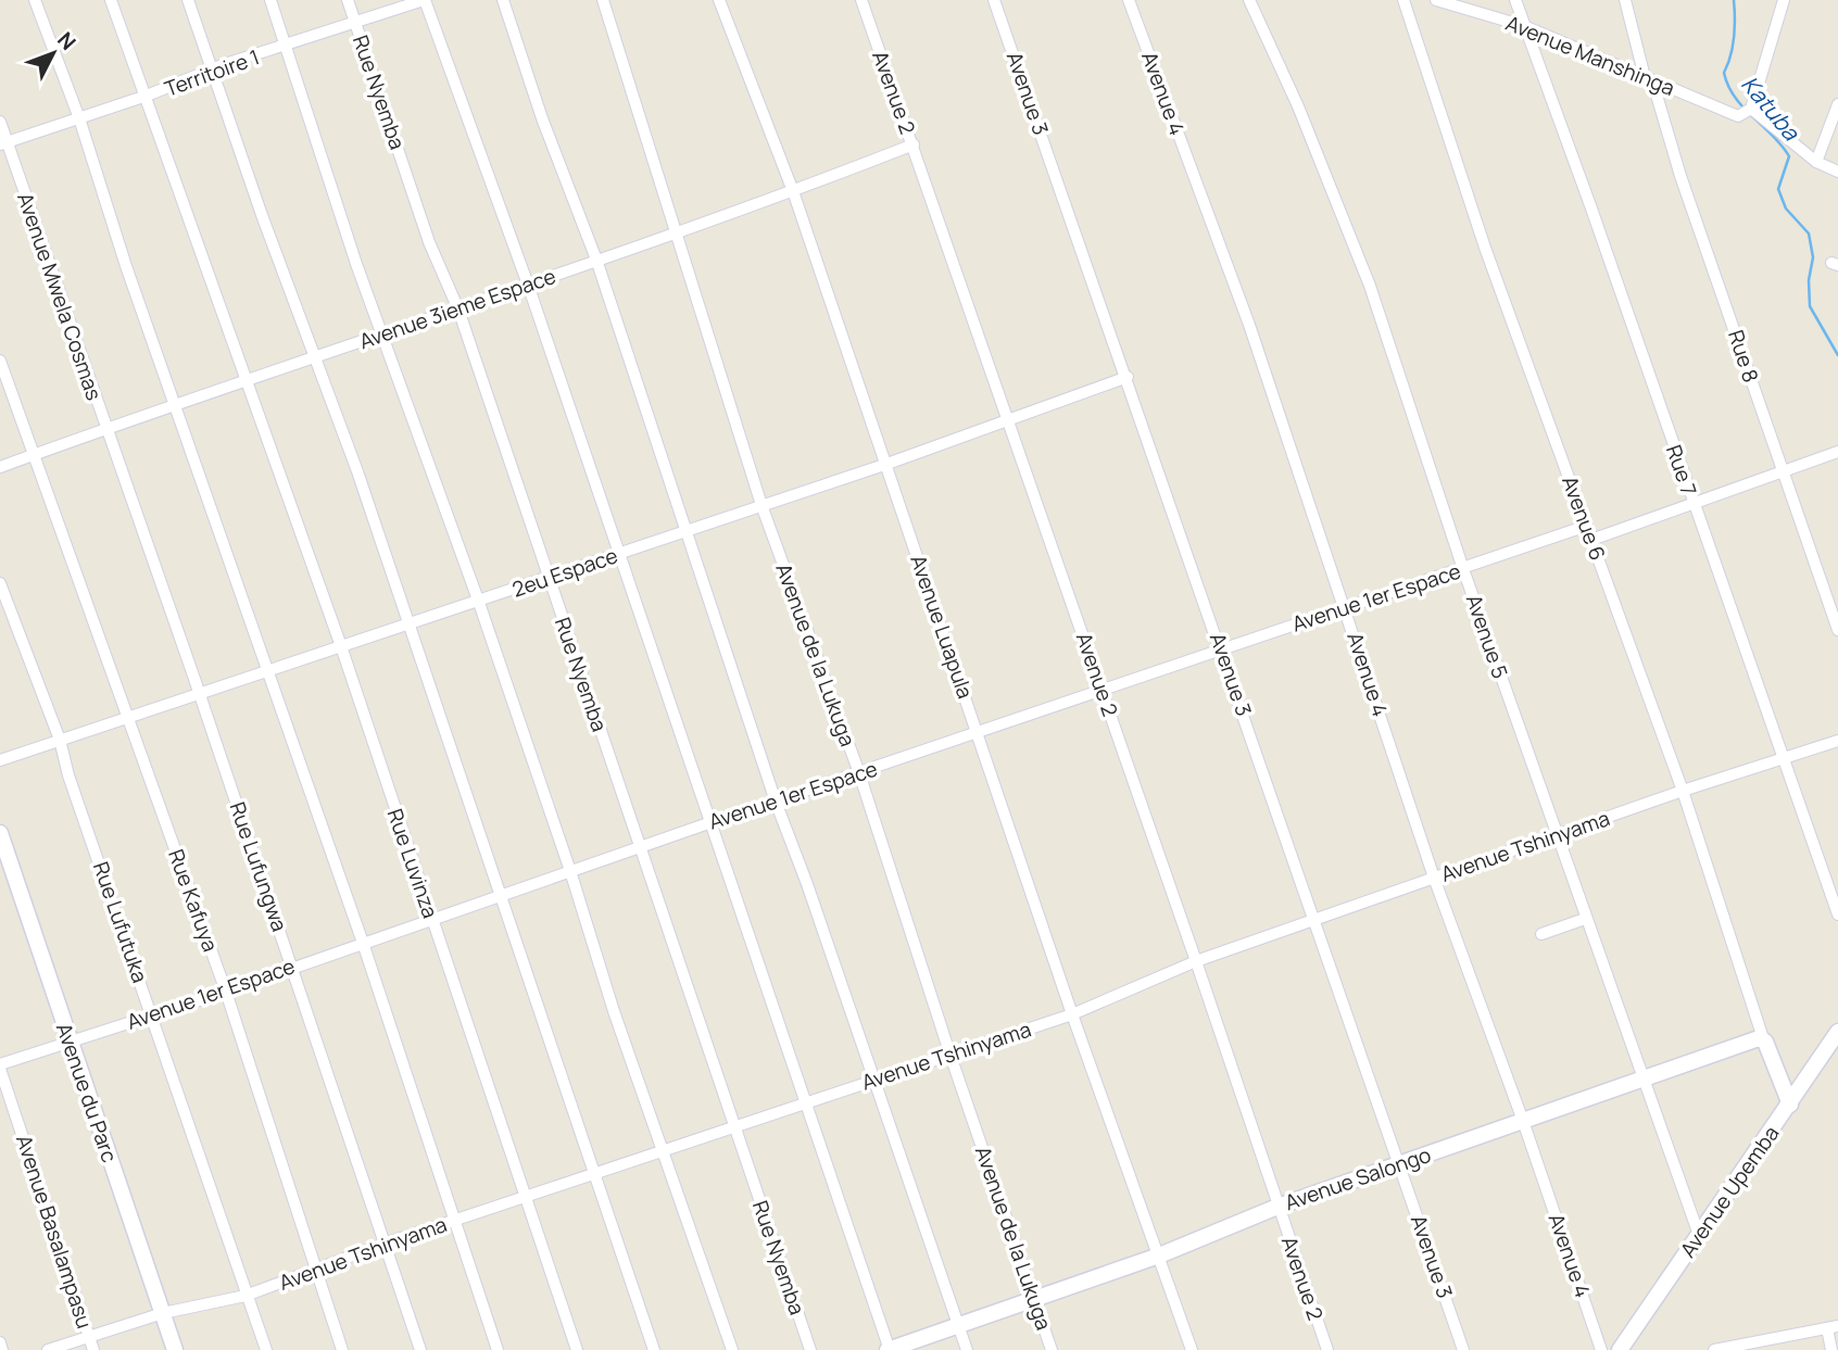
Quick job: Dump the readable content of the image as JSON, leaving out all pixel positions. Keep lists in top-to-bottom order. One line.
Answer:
{"streets":{"street":["Avenue Manshinga","Territoire 1","Rue Nyemba","Avenue 2","Avenue 3","Avenue 4","Avenue Mwela Cosmas","Avenue 3ieme Espace","Rue 8","Rue 7","Avenue 6","2eu Espace","Avenue 1er Espace","Avenue Luapula","Avenue 5","Avenue de la Lukuga","Avenue Tshinyama","Rue Luvinza","Rue Lufungwa","Rue Kafuya","Rue Lufutuka","Avenue du Parc","Avenue Salongo","Avenue Upemba","Avenue Basalampasu"]},"crossings":[["Avenue Manshinga","Rue 8"],["Avenue Manshinga","Rue 7"],["Territoire 1","Rue Nyemba"],["Territoire 1","Avenue Mwela Cosmas"],["Territoire 1","Rue Luvinza"],["Rue Nyemba","Avenue 3ieme Espace"],["Rue Nyemba","2eu Espace"],["Rue Nyemba","Avenue 1er Espace"],["Rue Nyemba","Avenue Tshinyama"],["Avenue 2","Avenue 3ieme Espace"],["Avenue 2","2eu Espace"],["Avenue 2","Avenue 1er Espace"],["Avenue 2","Avenue Tshinyama"],["Avenue 2","Avenue Salongo"],["Avenue 3","2eu Espace"],["Avenue 3","Avenue 1er Espace"],["Avenue 3","Avenue Tshinyama"],["Avenue 3","Avenue Salongo"],["Avenue 4","Avenue 1er Espace"],["Avenue 4","Avenue Tshinyama"],["Avenue 4","Avenue Salongo"],["Avenue Mwela Cosmas","Avenue 3ieme Espace"],["Avenue Mwela Cosmas","Rue Lufungwa"],["Avenue 3ieme Espace","Avenue Luapula"],["Avenue 3ieme Espace","Avenue de la Lukuga"],["Avenue 3ieme Espace","Rue Luvinza"],["Avenue 3ieme Espace","Rue Lufungwa"],["Avenue 3ieme Espace","Rue Kafuya"],["Rue 7","Avenue Tshinyama"],["Avenue 6","Avenue 1er Espace"],["Avenue 6","Avenue Tshinyama"],["Avenue 6","Avenue Salongo"],["2eu Espace","Avenue Luapula"],["2eu Espace","Avenue de la Lukuga"],["2eu Espace","Rue Luvinza"],["2eu Espace","Rue Lufungwa"],["2eu Espace","Rue Kafuya"],["2eu Espace","Rue Lufutuka"],["Avenue 1er Espace","Avenue Luapula"],["Avenue 1er Espace","Avenue 5"],["Avenue 1er Espace","Avenue de la Lukuga"],["Avenue 1er Espace","Rue Luvinza"],["Avenue 1er Espace","Rue Lufungwa"],["Avenue 1er Espace","Rue Kafuya"],["Avenue 1er Espace","Rue Lufutuka"],["Avenue 1er Espace","Avenue du Parc"],["Avenue 1er Espace","Avenue Basalampasu"],["Avenue Luapula","Avenue Tshinyama"],["Avenue Luapula","Avenue Salongo"],["Avenue 5","Avenue Tshinyama"],["Avenue 5","Avenue Salongo"],["Avenue 5","Avenue Upemba"],["Avenue de la Lukuga","Avenue Tshinyama"],["Avenue de la Lukuga","Avenue Salongo"],["Avenue Tshinyama","Rue Luvinza"],["Avenue Tshinyama","Rue Lufungwa"],["Avenue Tshinyama","Rue Kafuya"],["Avenue Tshinyama","Rue Lufutuka"],["Avenue Tshinyama","Avenue du Parc"],["Avenue Tshinyama","Avenue Basalampasu"]],"water":["Katuba"],"north":"top right"}
